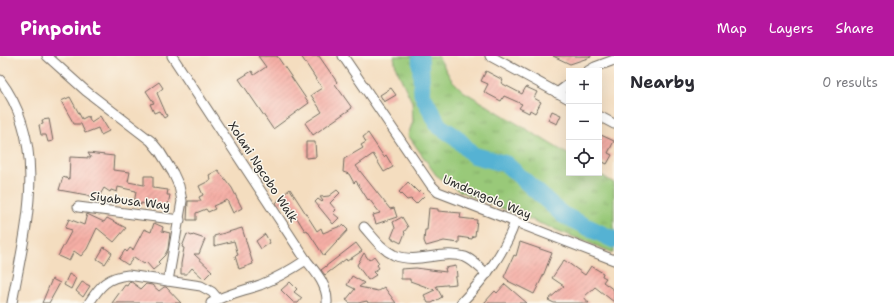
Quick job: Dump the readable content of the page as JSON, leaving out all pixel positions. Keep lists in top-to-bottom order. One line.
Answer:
{"streets":{"street":["Xolani Ngcobo Walk","Umdongolo Way","Siyabusa Way"]},"page":{"header":"Pinpoint","nav":["Map","Layers","Share"],"heading":["Nearby","0 results"],"map_buttons":["+","−"]}}
